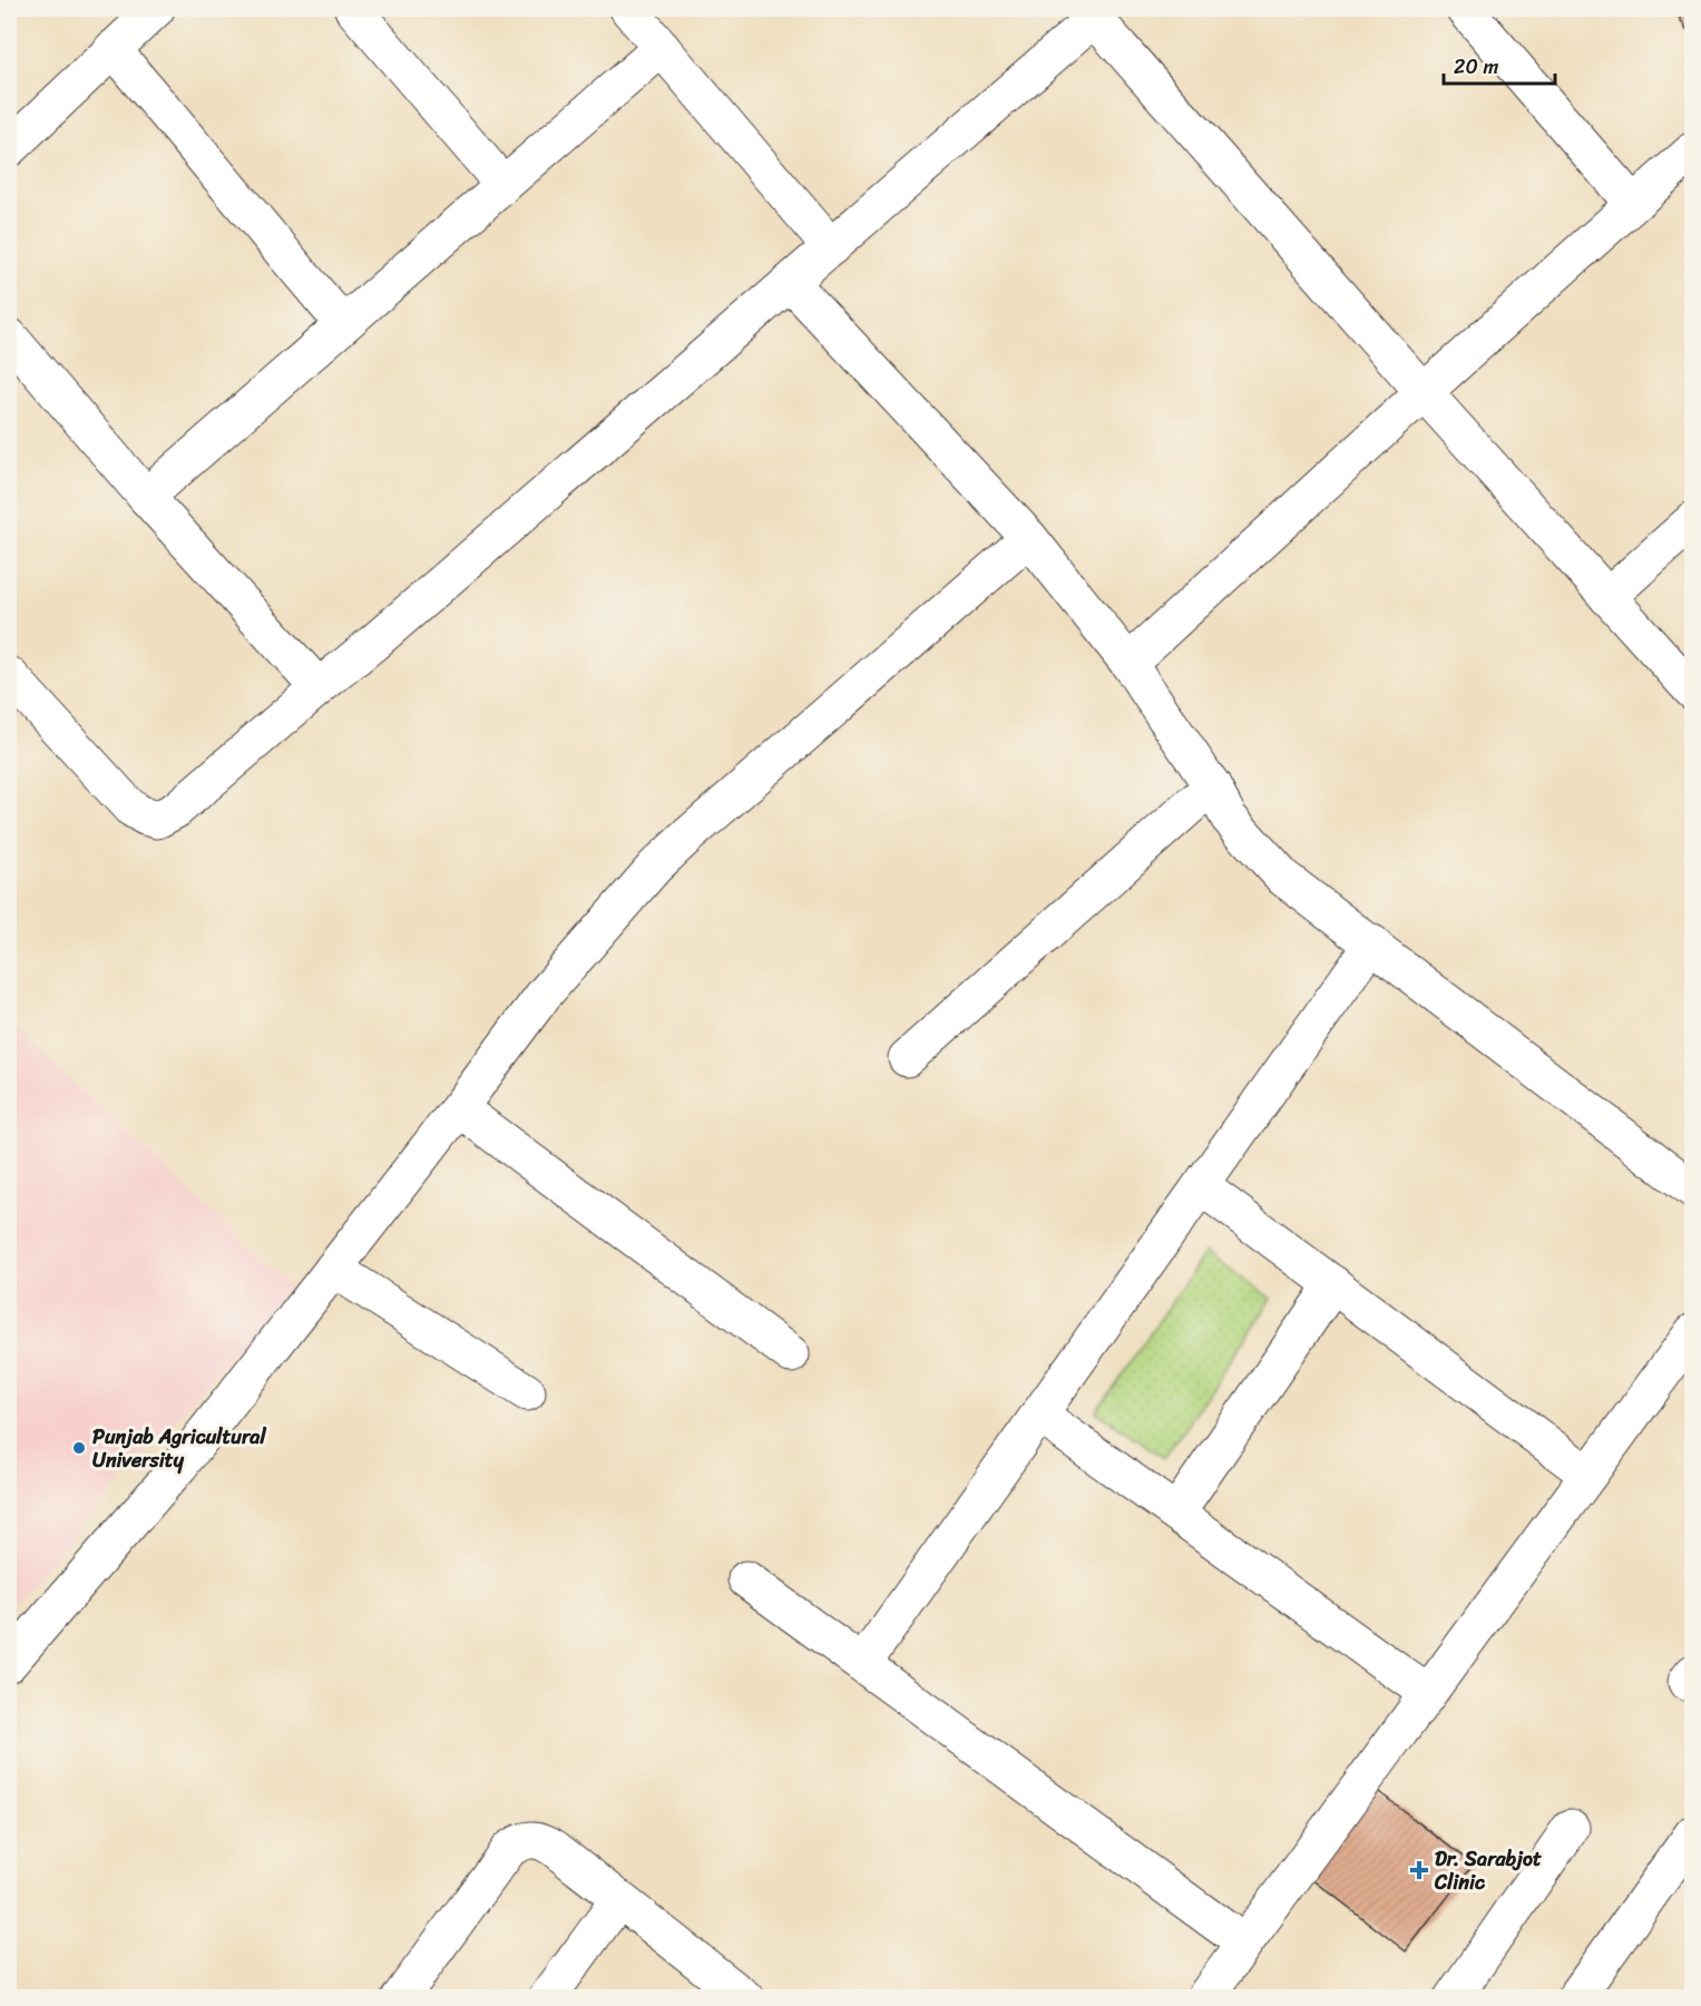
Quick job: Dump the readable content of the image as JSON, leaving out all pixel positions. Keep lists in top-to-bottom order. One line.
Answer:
{"places":{"other":["Punjab Agricultural University"],"health":["Dr. Sarabjot Clinic"]},"scale_bar":"20 m"}
